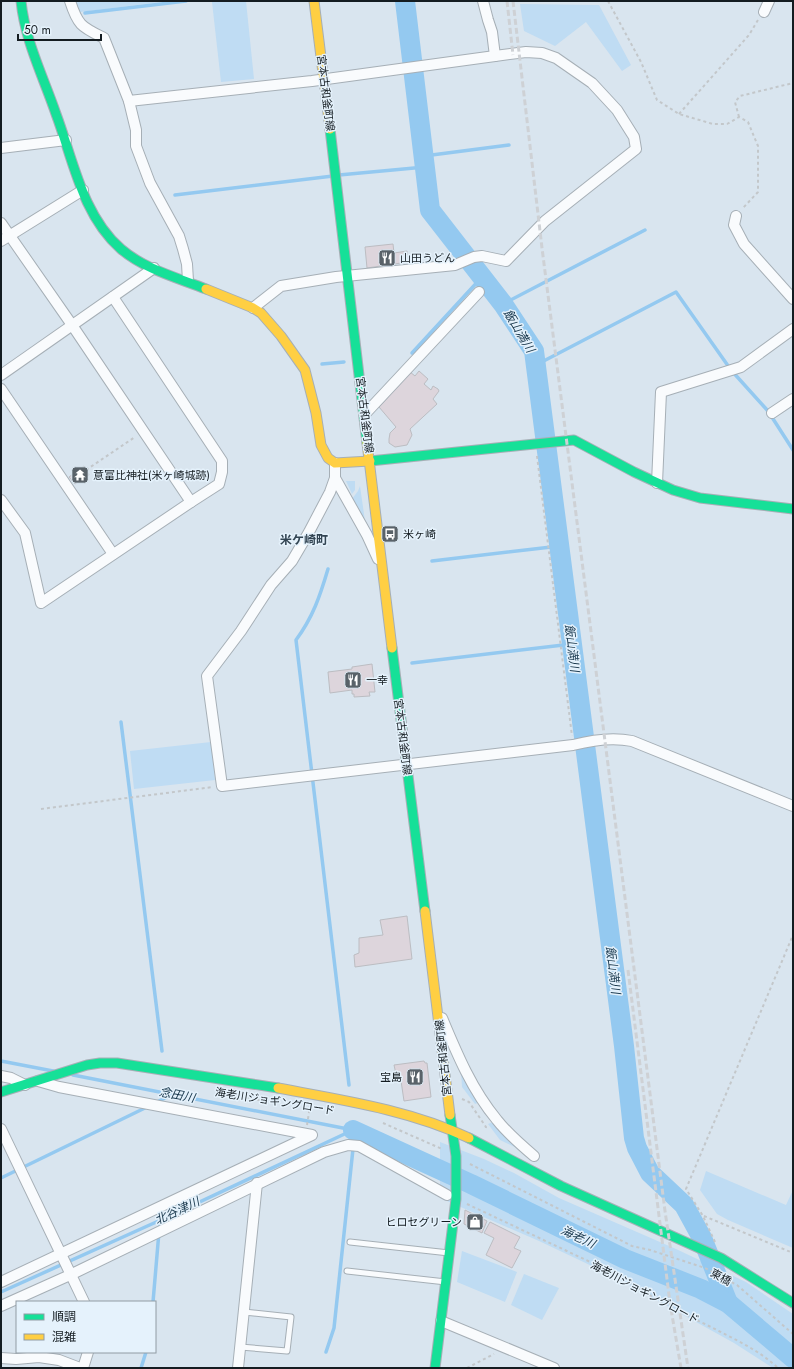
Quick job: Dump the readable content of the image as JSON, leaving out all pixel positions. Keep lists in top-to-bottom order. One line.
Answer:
{"streets":{"street":["宮本古和釜町線","東橋"],"path":["海老川ジョギングロード"]},"crossings":[["宮本古和釜町線","東橋"]],"districts":["米ケ崎町"],"water":["飯山満川","念田川","北谷津川","海老川"],"places":{"restaurant":["山田うどん","一幸","宝島"],"temple":["意富比神社(米ヶ崎城跡)"],"bus stop":["米ヶ崎"],"shop":["ヒロセグリーン"]},"legend":["順調","混雑"],"scale_bar":"50 m"}
